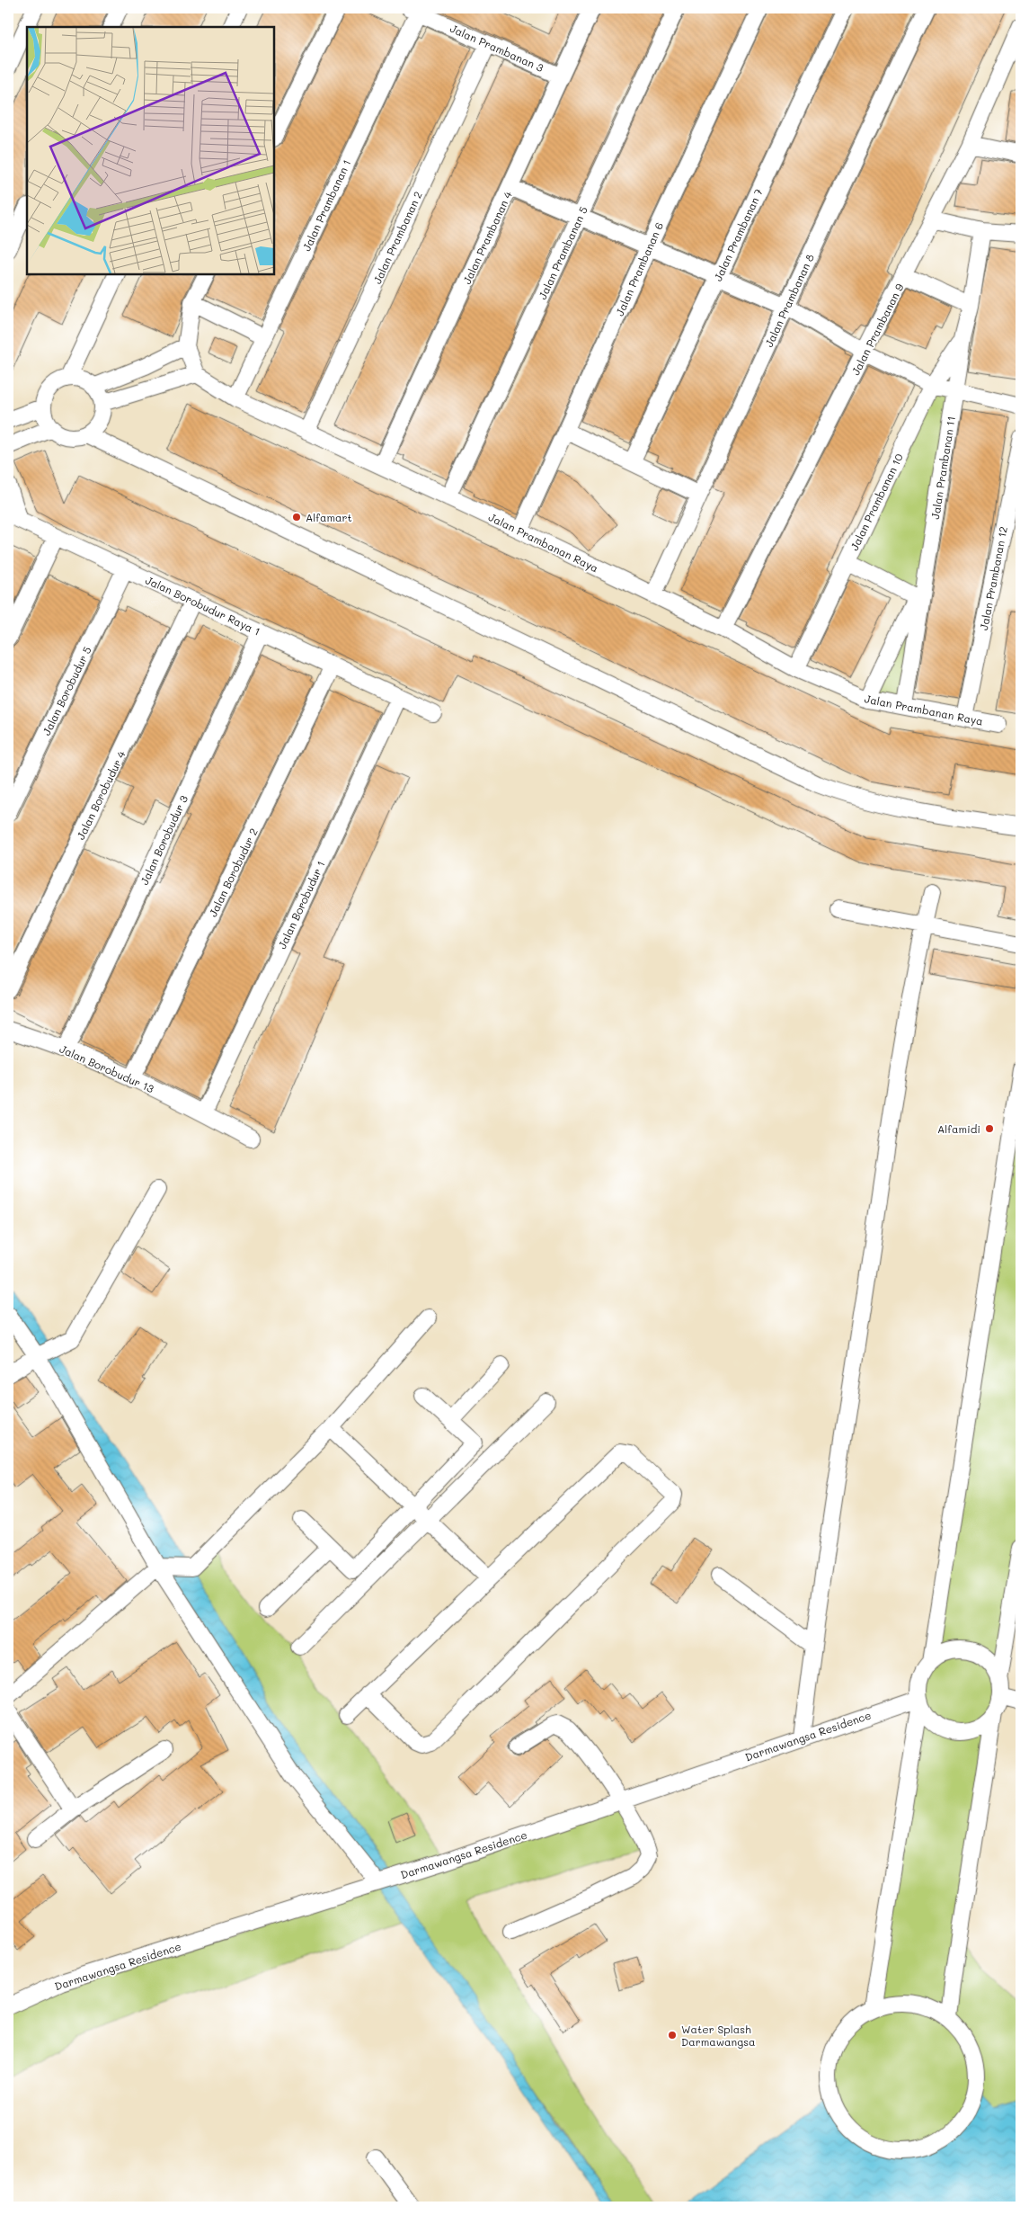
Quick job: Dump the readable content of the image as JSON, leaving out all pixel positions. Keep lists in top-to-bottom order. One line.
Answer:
{"streets":{"street":["Jalan Prambanan 3","Jalan Prambanan 1","Jalan Prambanan 7","Jalan Prambanan 2","Jalan Prambanan 4","Jalan Prambanan 5","Jalan Prambanan 6","Jalan Prambanan 8","Jalan Prambanan 9","Jalan Prambanan 11","Jalan Prambanan 10","Jalan Prambanan Raya","Jalan Prambanan 12","Jalan Borobudur Raya 1","Jalan Borobudur 5","Jalan Borobudur 4","Jalan Borobudur 3","Jalan Borobudur 2","Jalan Borobudur 1","Jalan Borobudur 13","Darmawangsa Residence"]},"crossings":[["Jalan Prambanan 3","Jalan Prambanan 1"],["Jalan Prambanan 3","Jalan Prambanan 2"],["Jalan Prambanan 3","Jalan Prambanan 4"],["Jalan Prambanan 1","Jalan Prambanan Raya"],["Jalan Prambanan 2","Jalan Prambanan Raya"],["Jalan Prambanan 4","Jalan Prambanan Raya"],["Jalan Prambanan 5","Jalan Prambanan Raya"],["Jalan Prambanan 6","Jalan Prambanan Raya"],["Jalan Prambanan 8","Jalan Prambanan Raya"],["Jalan Prambanan 9","Jalan Prambanan Raya"],["Jalan Prambanan 11","Jalan Prambanan 10"],["Jalan Prambanan 11","Jalan Prambanan Raya"],["Jalan Prambanan 10","Jalan Prambanan Raya"],["Jalan Prambanan Raya","Jalan Prambanan 12"],["Jalan Borobudur Raya 1","Jalan Borobudur 5"],["Jalan Borobudur Raya 1","Jalan Borobudur 4"],["Jalan Borobudur Raya 1","Jalan Borobudur 3"],["Jalan Borobudur Raya 1","Jalan Borobudur 2"],["Jalan Borobudur Raya 1","Jalan Borobudur 1"],["Jalan Borobudur 3","Jalan Borobudur 13"],["Jalan Borobudur 2","Jalan Borobudur 13"],["Jalan Borobudur 1","Jalan Borobudur 13"]],"places":["Alfamart","Alfamidi","Water Splash Darmawangsa"]}
